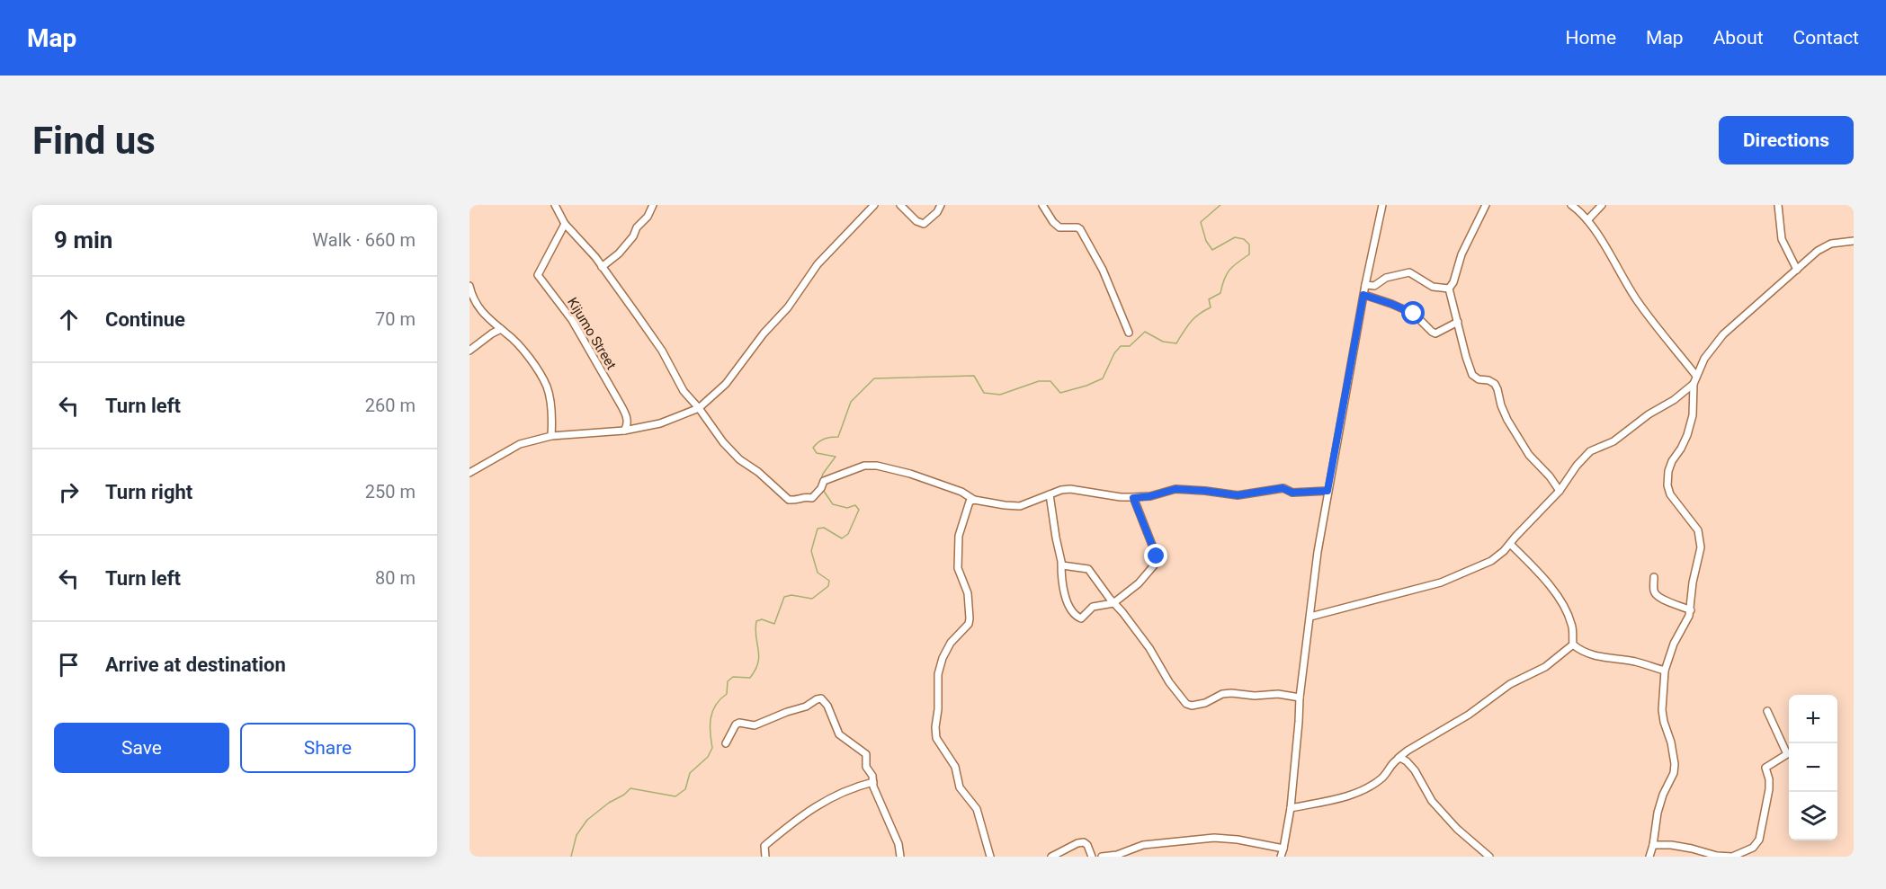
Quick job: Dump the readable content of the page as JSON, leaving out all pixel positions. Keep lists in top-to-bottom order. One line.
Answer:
{"streets":{"street":["Kijumo Street"]},"page":{"header":"Map","nav":["Home","Map","About","Contact"],"buttons":["Directions",["Save","Share"]],"title":"Find us","heading":["9 min","Walk · 660 m"],"list":[["Continue","70 m"],["Turn left","260 m"],["Turn right","250 m"],["Turn left","80 m"],"Arrive at destination"],"map_buttons":["+","−"]}}
